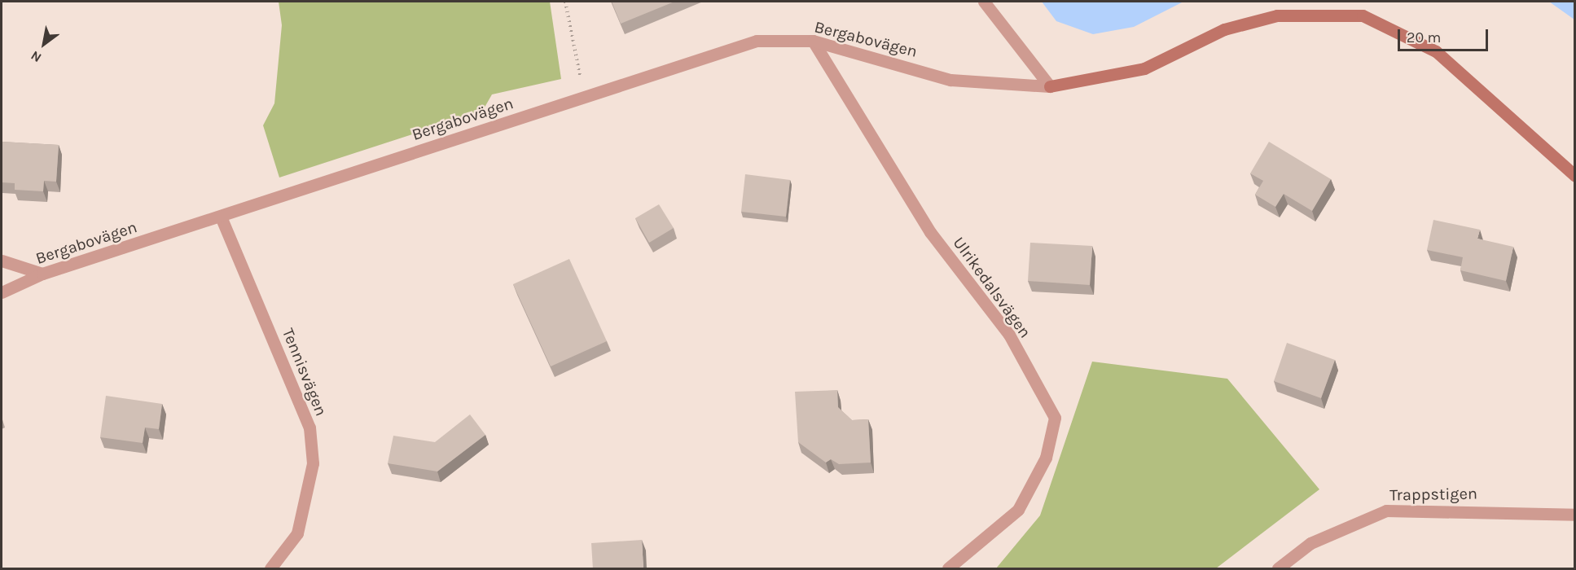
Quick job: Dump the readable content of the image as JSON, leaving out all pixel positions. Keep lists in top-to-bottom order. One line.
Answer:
{"streets":{"street":["Bergabovägen","Ulrikedalsvägen","Tennisvägen","Trappstigen"]},"crossings":[["Bergabovägen","Ulrikedalsvägen"],["Bergabovägen","Tennisvägen"]],"scale_bar":"20 m","north":"bottom left"}
